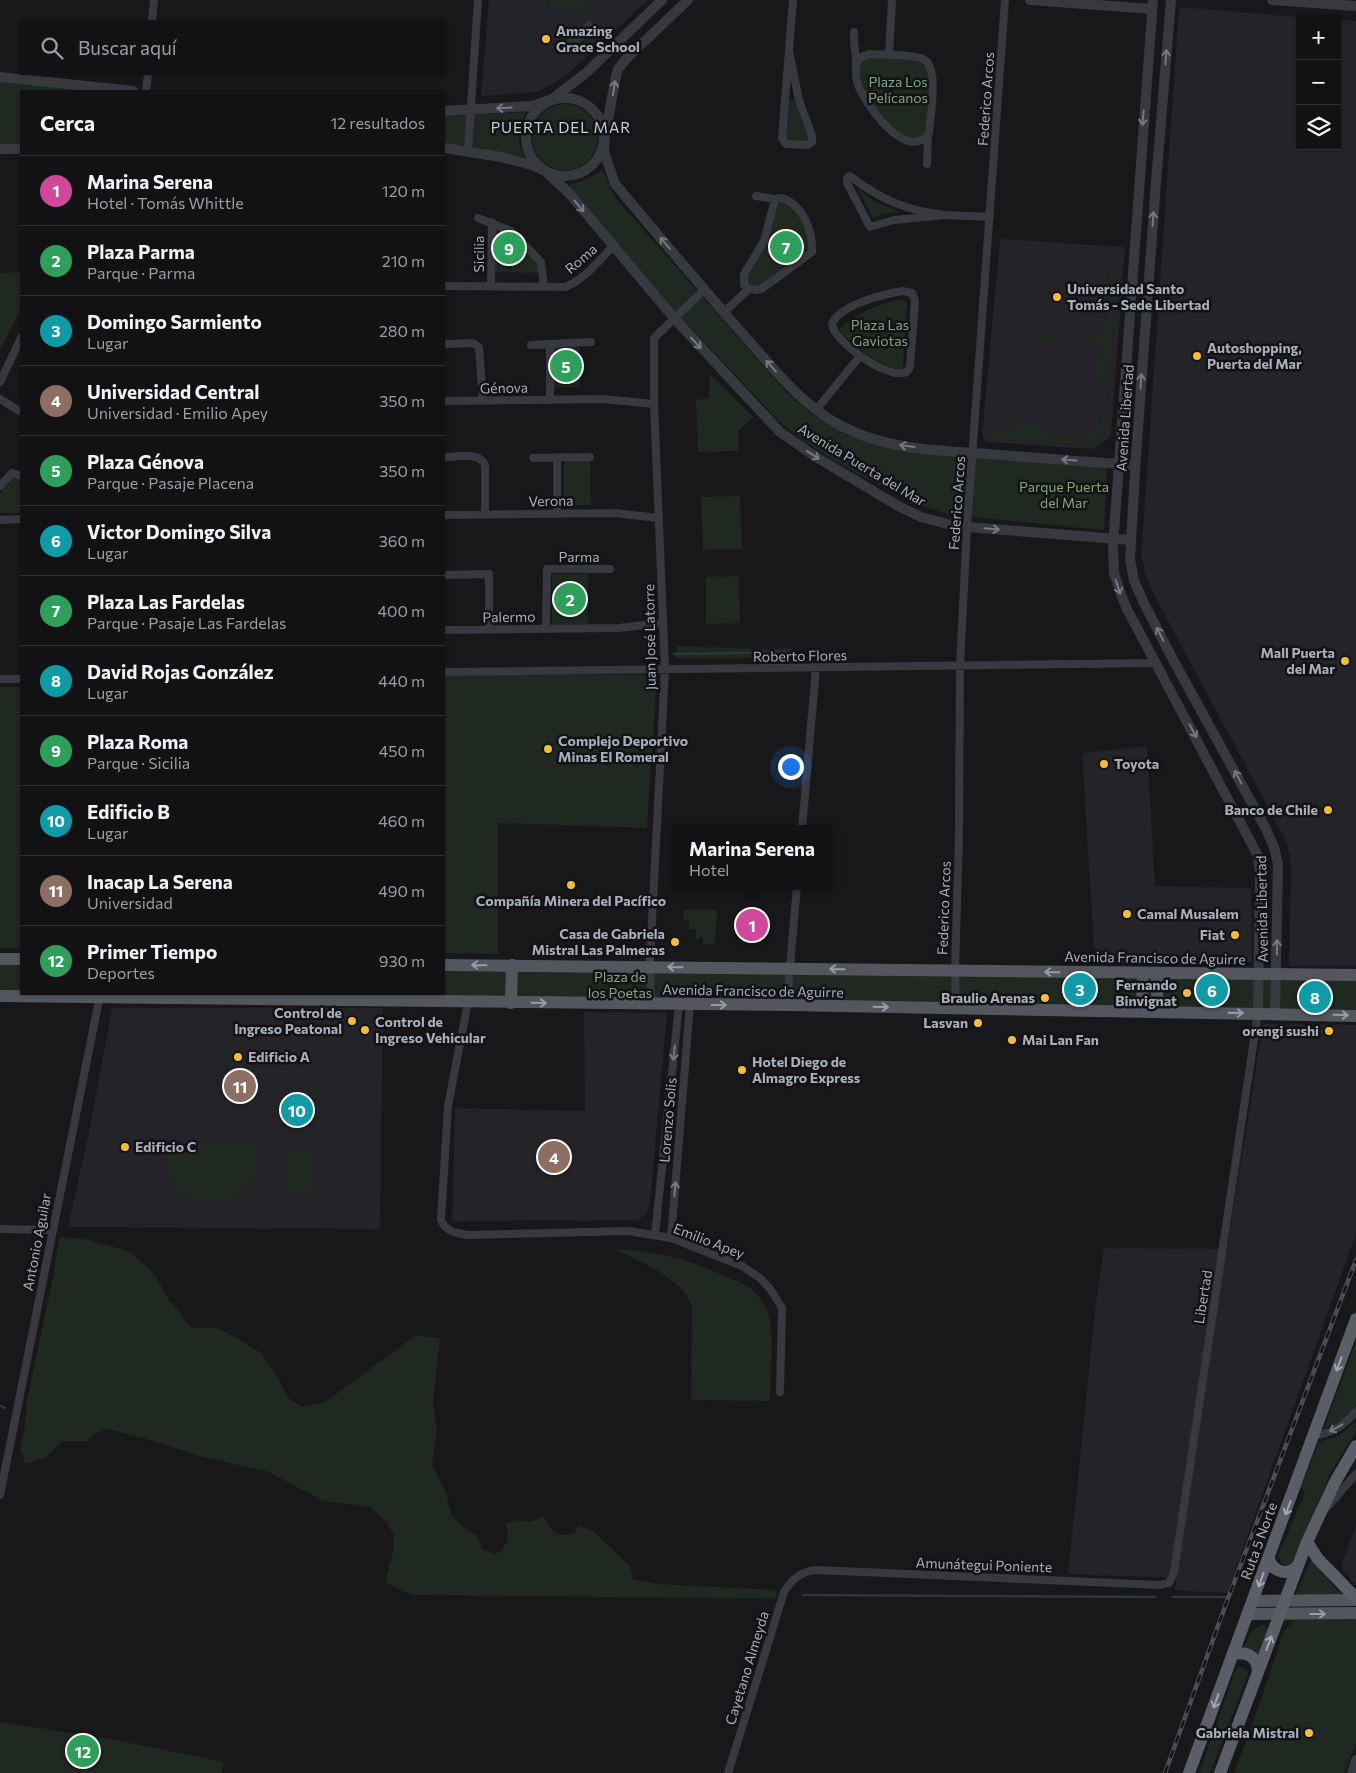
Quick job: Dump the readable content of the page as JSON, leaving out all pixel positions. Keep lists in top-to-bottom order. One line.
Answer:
{"streets":{"highway":["Ruta 5 Norte"],"main road":["Avenida Francisco de Aguirre"],"street":["Federico Arcos","Sicilia","Roma","Génova","Avenida Libertad","Avenida Puerta del Mar","Verona","Parma","Palermo","Juan José Latorre","Roberto Flores","Lorenzo Solis","Emilio Apey","Antonio Aguilar","Libertad","Amunátegui Poniente","Cayetano Almeyda"]},"crossings":[["Federico Arcos","Avenida Puerta del Mar"],["Federico Arcos","Roberto Flores"],["Federico Arcos","Avenida Francisco de Aguirre"],["Sicilia","Roma"],["Roma","Avenida Puerta del Mar"],["Génova","Juan José Latorre"],["Avenida Libertad","Avenida Puerta del Mar"],["Avenida Libertad","Roberto Flores"],["Avenida Libertad","Avenida Francisco de Aguirre"],["Avenida Libertad","Libertad"],["Avenida Puerta del Mar","Juan José Latorre"],["Verona","Juan José Latorre"],["Parma","Palermo"],["Palermo","Juan José Latorre"],["Juan José Latorre","Roberto Flores"],["Juan José Latorre","Avenida Francisco de Aguirre"],["Avenida Francisco de Aguirre","Lorenzo Solis"],["Avenida Francisco de Aguirre","Emilio Apey"],["Avenida Francisco de Aguirre","Antonio Aguilar"],["Avenida Francisco de Aguirre","Libertad"],["Lorenzo Solis","Emilio Apey"],["Libertad","Amunátegui Poniente"],["Amunátegui Poniente","Cayetano Almeyda"]],"districts":["PUERTA DEL MAR"],"parks":["Plaza Los Pelícanos","Plaza Las Gaviotas","Parque Puerta del Mar","Plaza de los Poetas"],"places":["Amazing Grace School","Universidad Santo Tomás - Sede Libertad","Autoshopping, Puerta del Mar","Mall Puerta del Mar","Complejo Deportivo Minas El Romeral","Toyota","Banco de Chile","Compañía Minera del Pacífico","Camal Musalem","Fiat","Casa de Gabriela Mistral Las Palmeras","Fernando Binvignat","Braulio Arenas","Control de Ingreso Peatonal","Lasvan","Control de Ingreso Vehicular","orengi sushi","Mai Lan Fan","Edificio A","Hotel Diego de Almagro Express","Edificio C","Gabriela Mistral"],"page":{"map_buttons":["+","−"],"search":"Buscar aquí","heading":["Cerca","12 resultados"],"list":[{"mark":"1","name":"Marina Serena","note":"Hotel · Tomás Whittle","value":"120 m"},{"mark":"2","name":"Plaza Parma","note":"Parque · Parma","value":"210 m"},{"mark":"3","name":"Domingo Sarmiento","note":"Lugar","value":"280 m"},{"mark":"4","name":"Universidad Central","note":"Universidad · Emilio Apey","value":"350 m"},{"mark":"5","name":"Plaza Génova","note":"Parque · Pasaje Placena","value":"350 m"},{"mark":"6","name":"Victor Domingo Silva","note":"Lugar","value":"360 m"},{"mark":"7","name":"Plaza Las Fardelas","note":"Parque · Pasaje Las Fardelas","value":"400 m"},{"mark":"8","name":"David Rojas González","note":"Lugar","value":"440 m"},{"mark":"9","name":"Plaza Roma","note":"Parque · Sicilia","value":"450 m"},{"mark":"10","name":"Edificio B","note":"Lugar","value":"460 m"},{"mark":"11","name":"Inacap La Serena","note":"Universidad","value":"490 m"},{"mark":"12","name":"Primer Tiempo","note":"Deportes","value":"930 m"}],"pins":["7","9","5","2","1","3","6","8","11","10","4","12"],"popup":["Marina Serena","Hotel"]}}
